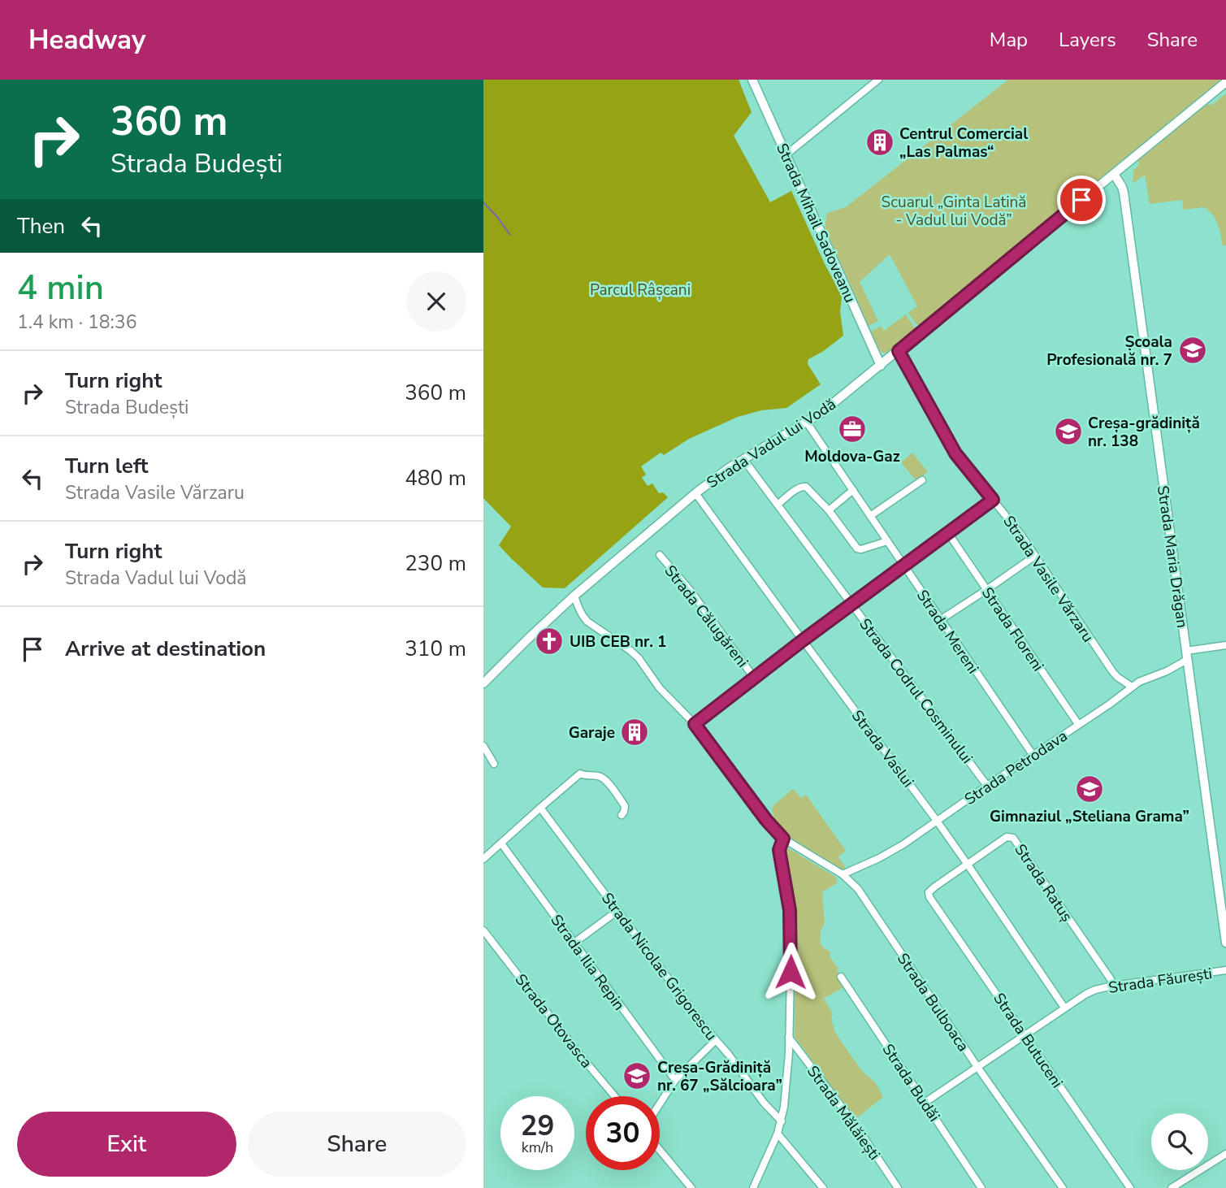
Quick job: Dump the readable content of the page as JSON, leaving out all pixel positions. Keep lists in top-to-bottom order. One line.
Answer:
{"streets":{"main road":["Strada Mihail Sadoveanu","Strada Vadul lui Vodă","Strada Maria Drăgan"],"street":["Strada Vasile Vărzaru","Strada Călugăreni","Strada Floreni","Strada Mereni","Strada Codrul Cosminului","Strada Vaslui","Strada Petrodava","Strada Ratuș","Strada Ilia Repin","Strada Nicolae Grigorescu","Strada Făurești","Strada Bulboaca","Strada Otovasca","Strada Butuceni","Strada Budăi","Strada Mălăiești"]},"crossings":[["Strada Mihail Sadoveanu","Strada Vadul lui Vodă"],["Strada Vadul lui Vodă","Strada Maria Drăgan"],["Strada Vadul lui Vodă","Strada Vasile Vărzaru"],["Strada Vadul lui Vodă","Strada Mereni"],["Strada Vadul lui Vodă","Strada Codrul Cosminului"],["Strada Vadul lui Vodă","Strada Vaslui"],["Strada Vadul lui Vodă","Strada Bulboaca"],["Strada Maria Drăgan","Strada Petrodava"],["Strada Vasile Vărzaru","Strada Petrodava"],["Strada Floreni","Strada Petrodava"],["Strada Mereni","Strada Petrodava"],["Strada Codrul Cosminului","Strada Petrodava"],["Strada Vaslui","Strada Petrodava"],["Strada Vaslui","Strada Ratuș"],["Strada Vaslui","Strada Făurești"],["Strada Petrodava","Strada Bulboaca"],["Strada Ratuș","Strada Făurești"],["Strada Ratuș","Strada Butuceni"],["Strada Făurești","Strada Bulboaca"],["Strada Făurești","Strada Butuceni"],["Strada Făurești","Strada Budăi"]],"parks":["Scuarul „Ginta Latină - Vadul lui Vodă”","Parcul Râșcani"],"places":{"building":["Centrul Comercial „Las Palmas“","Garaje"],"school or university":["Școala Profesională nr. 7","Creșa-grădiniță nr. 138","Gimnaziul „Steliana Grama”","Creșa-Grădiniță nr. 67 „Sălcioara”"],"office":["Moldova-Gaz"],"church":["UIB CEB nr. 1"]},"page":{"header":"Headway","nav":["Map","Layers","Share"],"turn":["360 m","Strada Budești"],"then":"Then","heading":["4 min","1.4 km · 18:36"],"list":[{"name":"Turn right","note":"Strada Budești","value":"360 m"},{"name":"Turn left","note":"Strada Vasile Vărzaru","value":"480 m"},{"name":"Turn right","note":"Strada Vadul lui Vodă","value":"230 m"},{"name":"Arrive at destination","value":"310 m"}],"speed":"29 km/h","limit":"30","buttons":["Exit","Share"]}}
